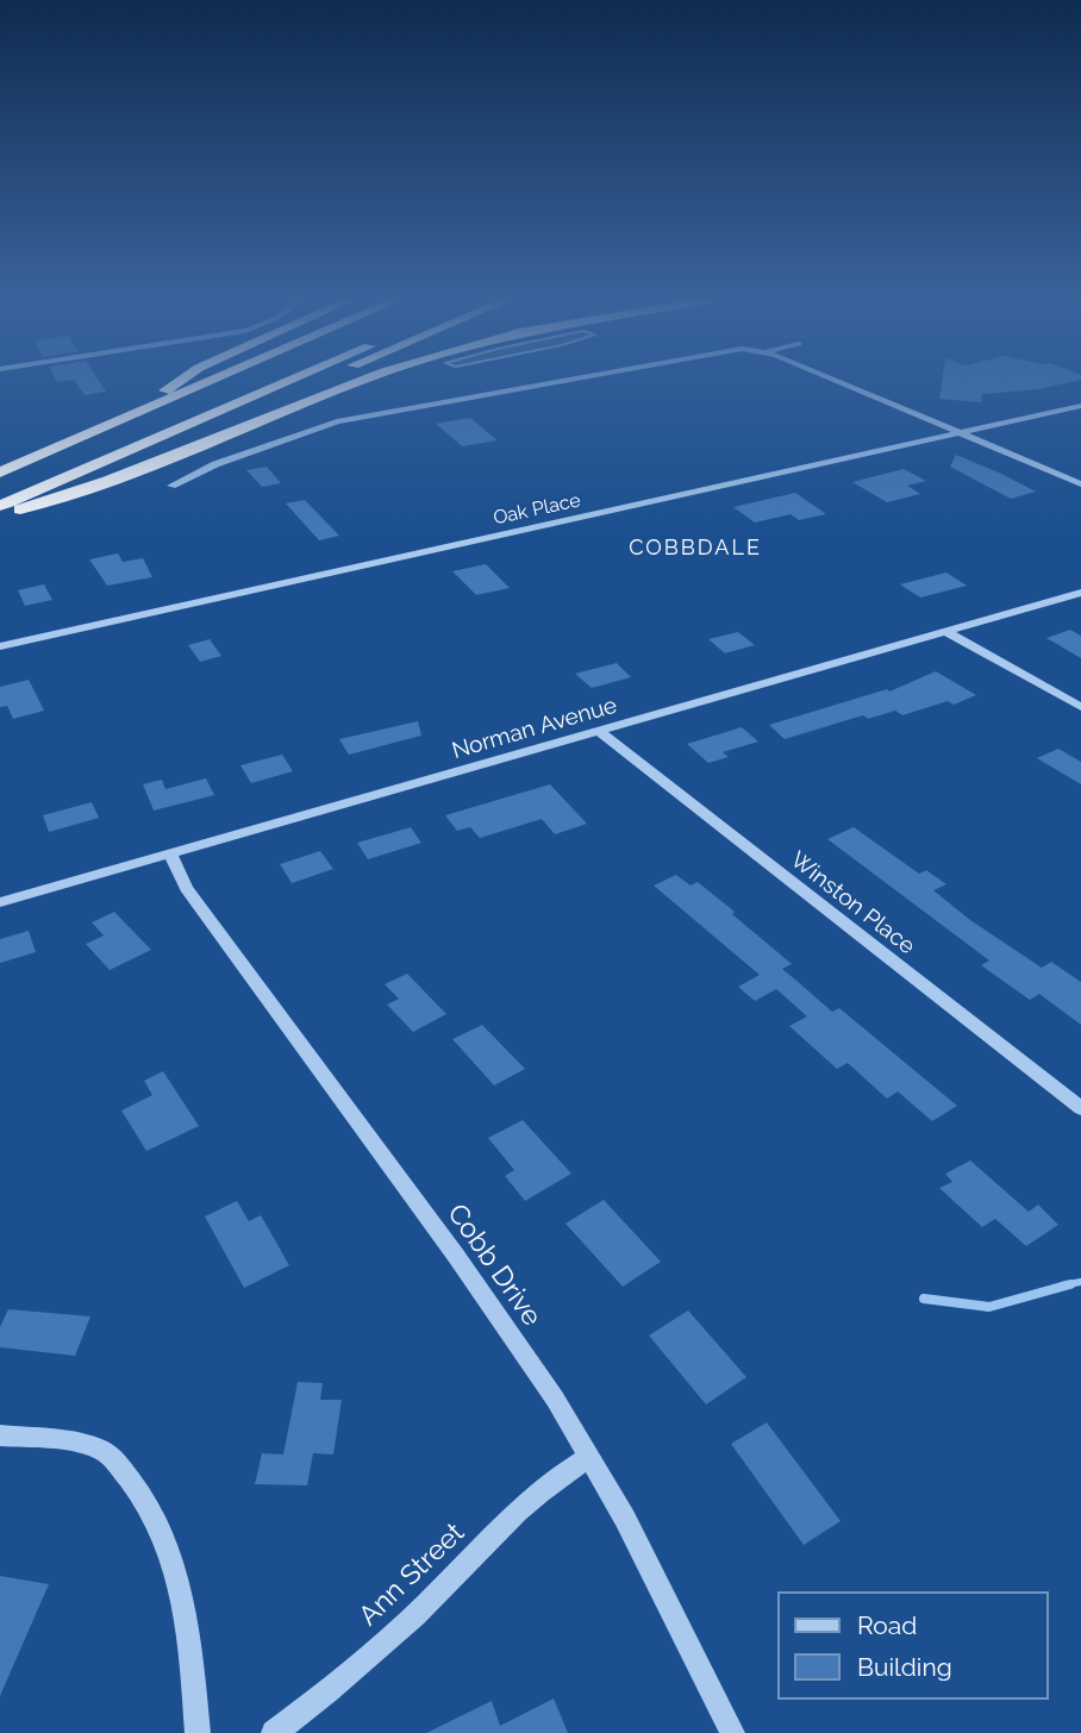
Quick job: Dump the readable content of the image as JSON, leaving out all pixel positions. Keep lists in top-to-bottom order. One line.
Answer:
{"streets":{"street":["Oak Place","Norman Avenue","Winston Place","Cobb Drive","Ann Street"]},"crossings":[["Norman Avenue","Winston Place"],["Norman Avenue","Cobb Drive"],["Cobb Drive","Ann Street"]],"districts":["COBBDALE"],"legend":["Road","Building"]}
